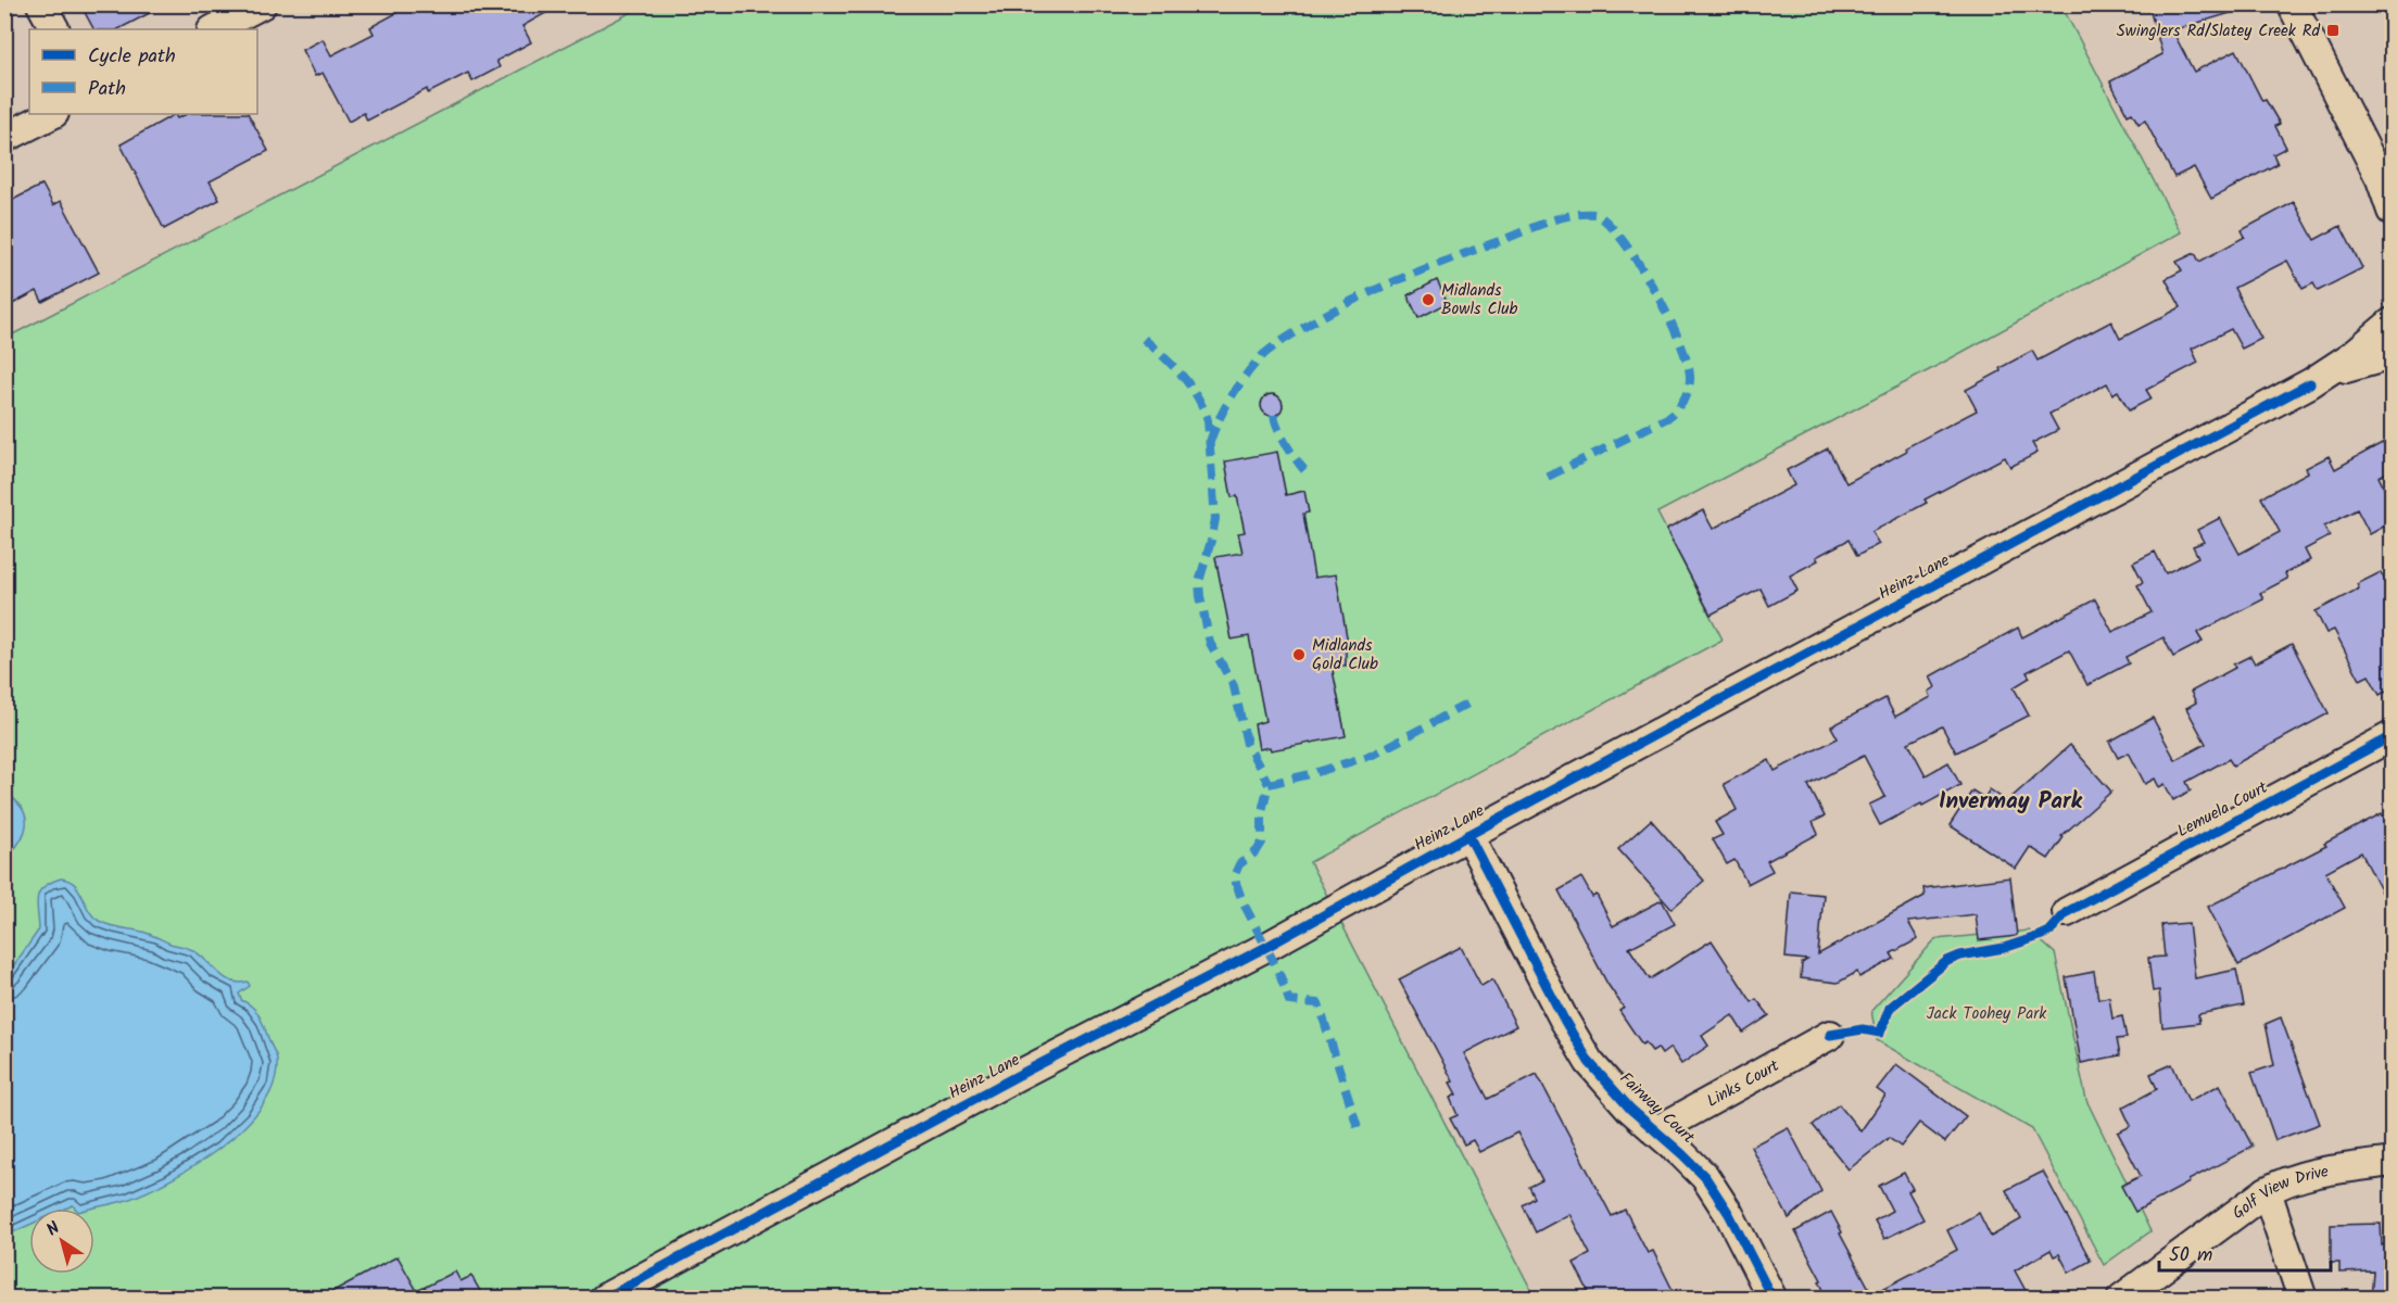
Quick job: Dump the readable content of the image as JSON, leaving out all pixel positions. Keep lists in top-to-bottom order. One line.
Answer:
{"streets":{"street":["Heinz Lane","Lemuela Court","Links Court","Fairway Court","Golf View Drive"]},"crossings":[["Heinz Lane","Fairway Court"],["Links Court","Fairway Court"]],"districts":["Invermay Park"],"parks":["Jack Toohey Park"],"places":{"transit":["Swinglers Rd/Slatey Creek Rd"],"other":["Midlands Bowls Club","Midlands Gold Club"]},"legend":["Cycle path","Path"],"scale_bar":"50 m","north":"top left"}
